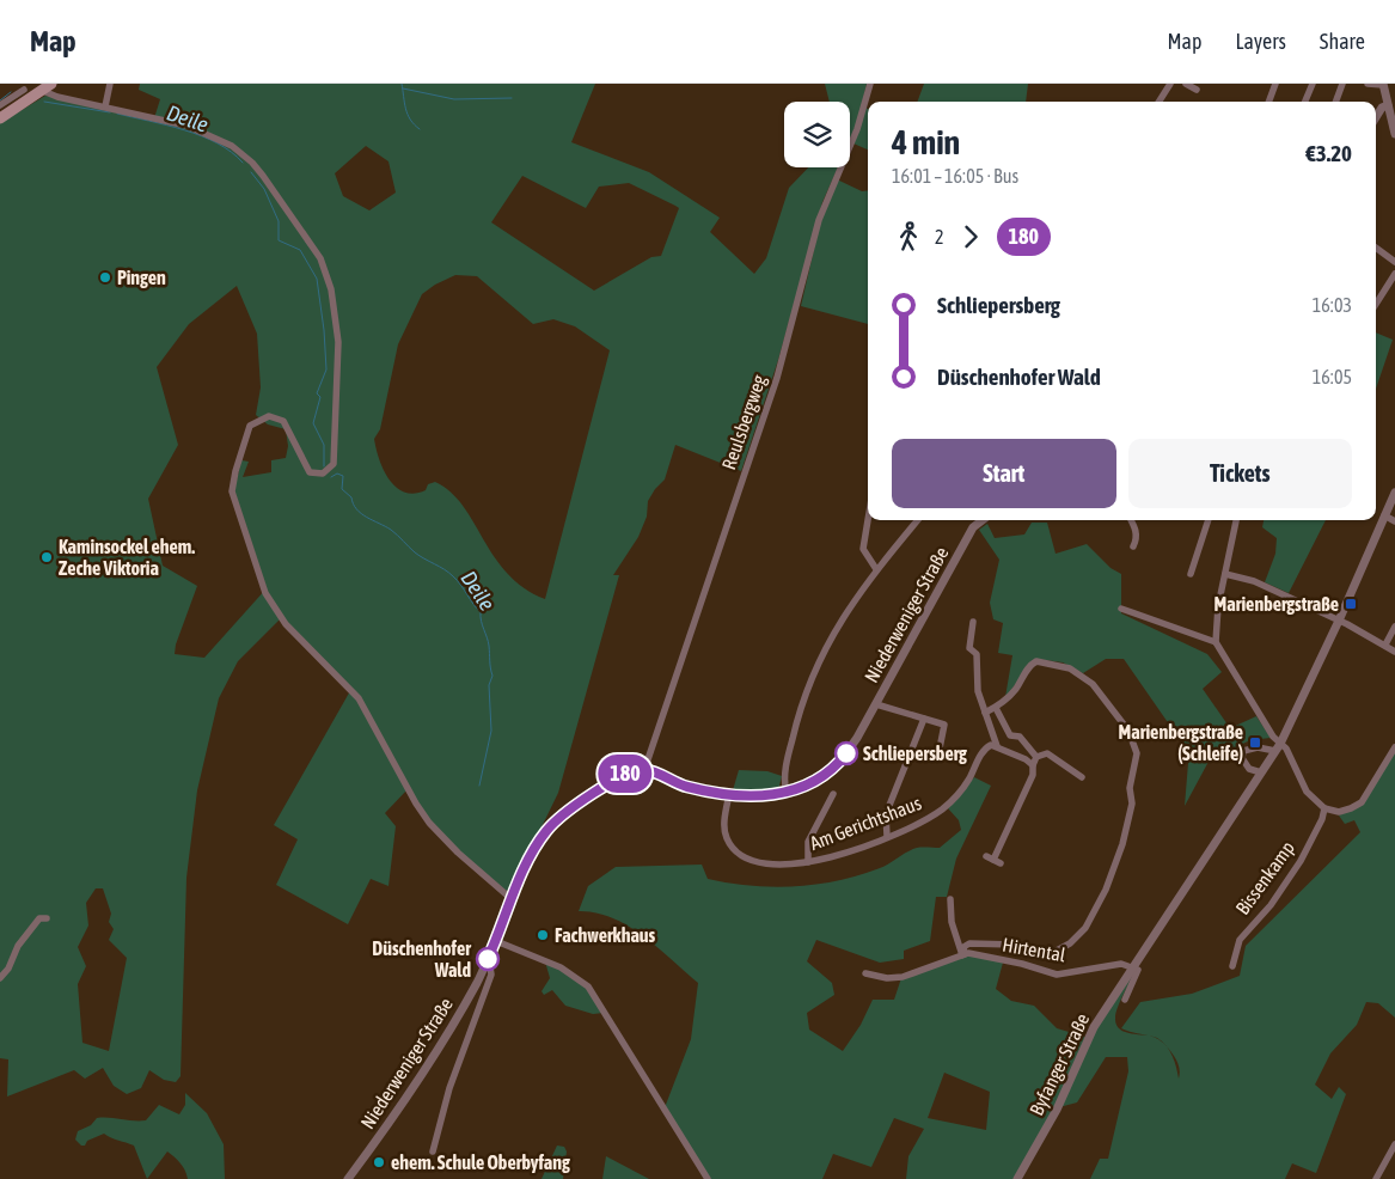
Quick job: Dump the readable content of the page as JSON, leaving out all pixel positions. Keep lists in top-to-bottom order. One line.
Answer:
{"streets":{"street":["Reulsbergweg","Niederweniger Straße","Am Gerichtshaus","Bissenkamp","Hirtental","Byfanger Straße"]},"crossings":[["Reulsbergweg","Niederweniger Straße"],["Niederweniger Straße","Am Gerichtshaus"],["Hirtental","Byfanger Straße"]],"water":["Deile"],"places":{"other":["Pingen","Kaminsockel ehem. Zeche Viktoria","Schliepersberg","Fachwerkhaus","Düschenhofer Wald","ehem. Schule Oberbyfang"],"transit":["Marienbergstraße","Marienbergstraße (Schleife)"]},"lines":["bus line 180"],"page":{"header":"Map","nav":["Map","Layers","Share"],"on_map":"180","heading":["4 min","16:01 – 16:05 · Bus","€3.20"],"legs":["2","180"],"list":[{"name":"Schliepersberg","value":"16:03"},{"name":"Düschenhofer Wald","value":"16:05"}],"buttons":["Start","Tickets"]}}
